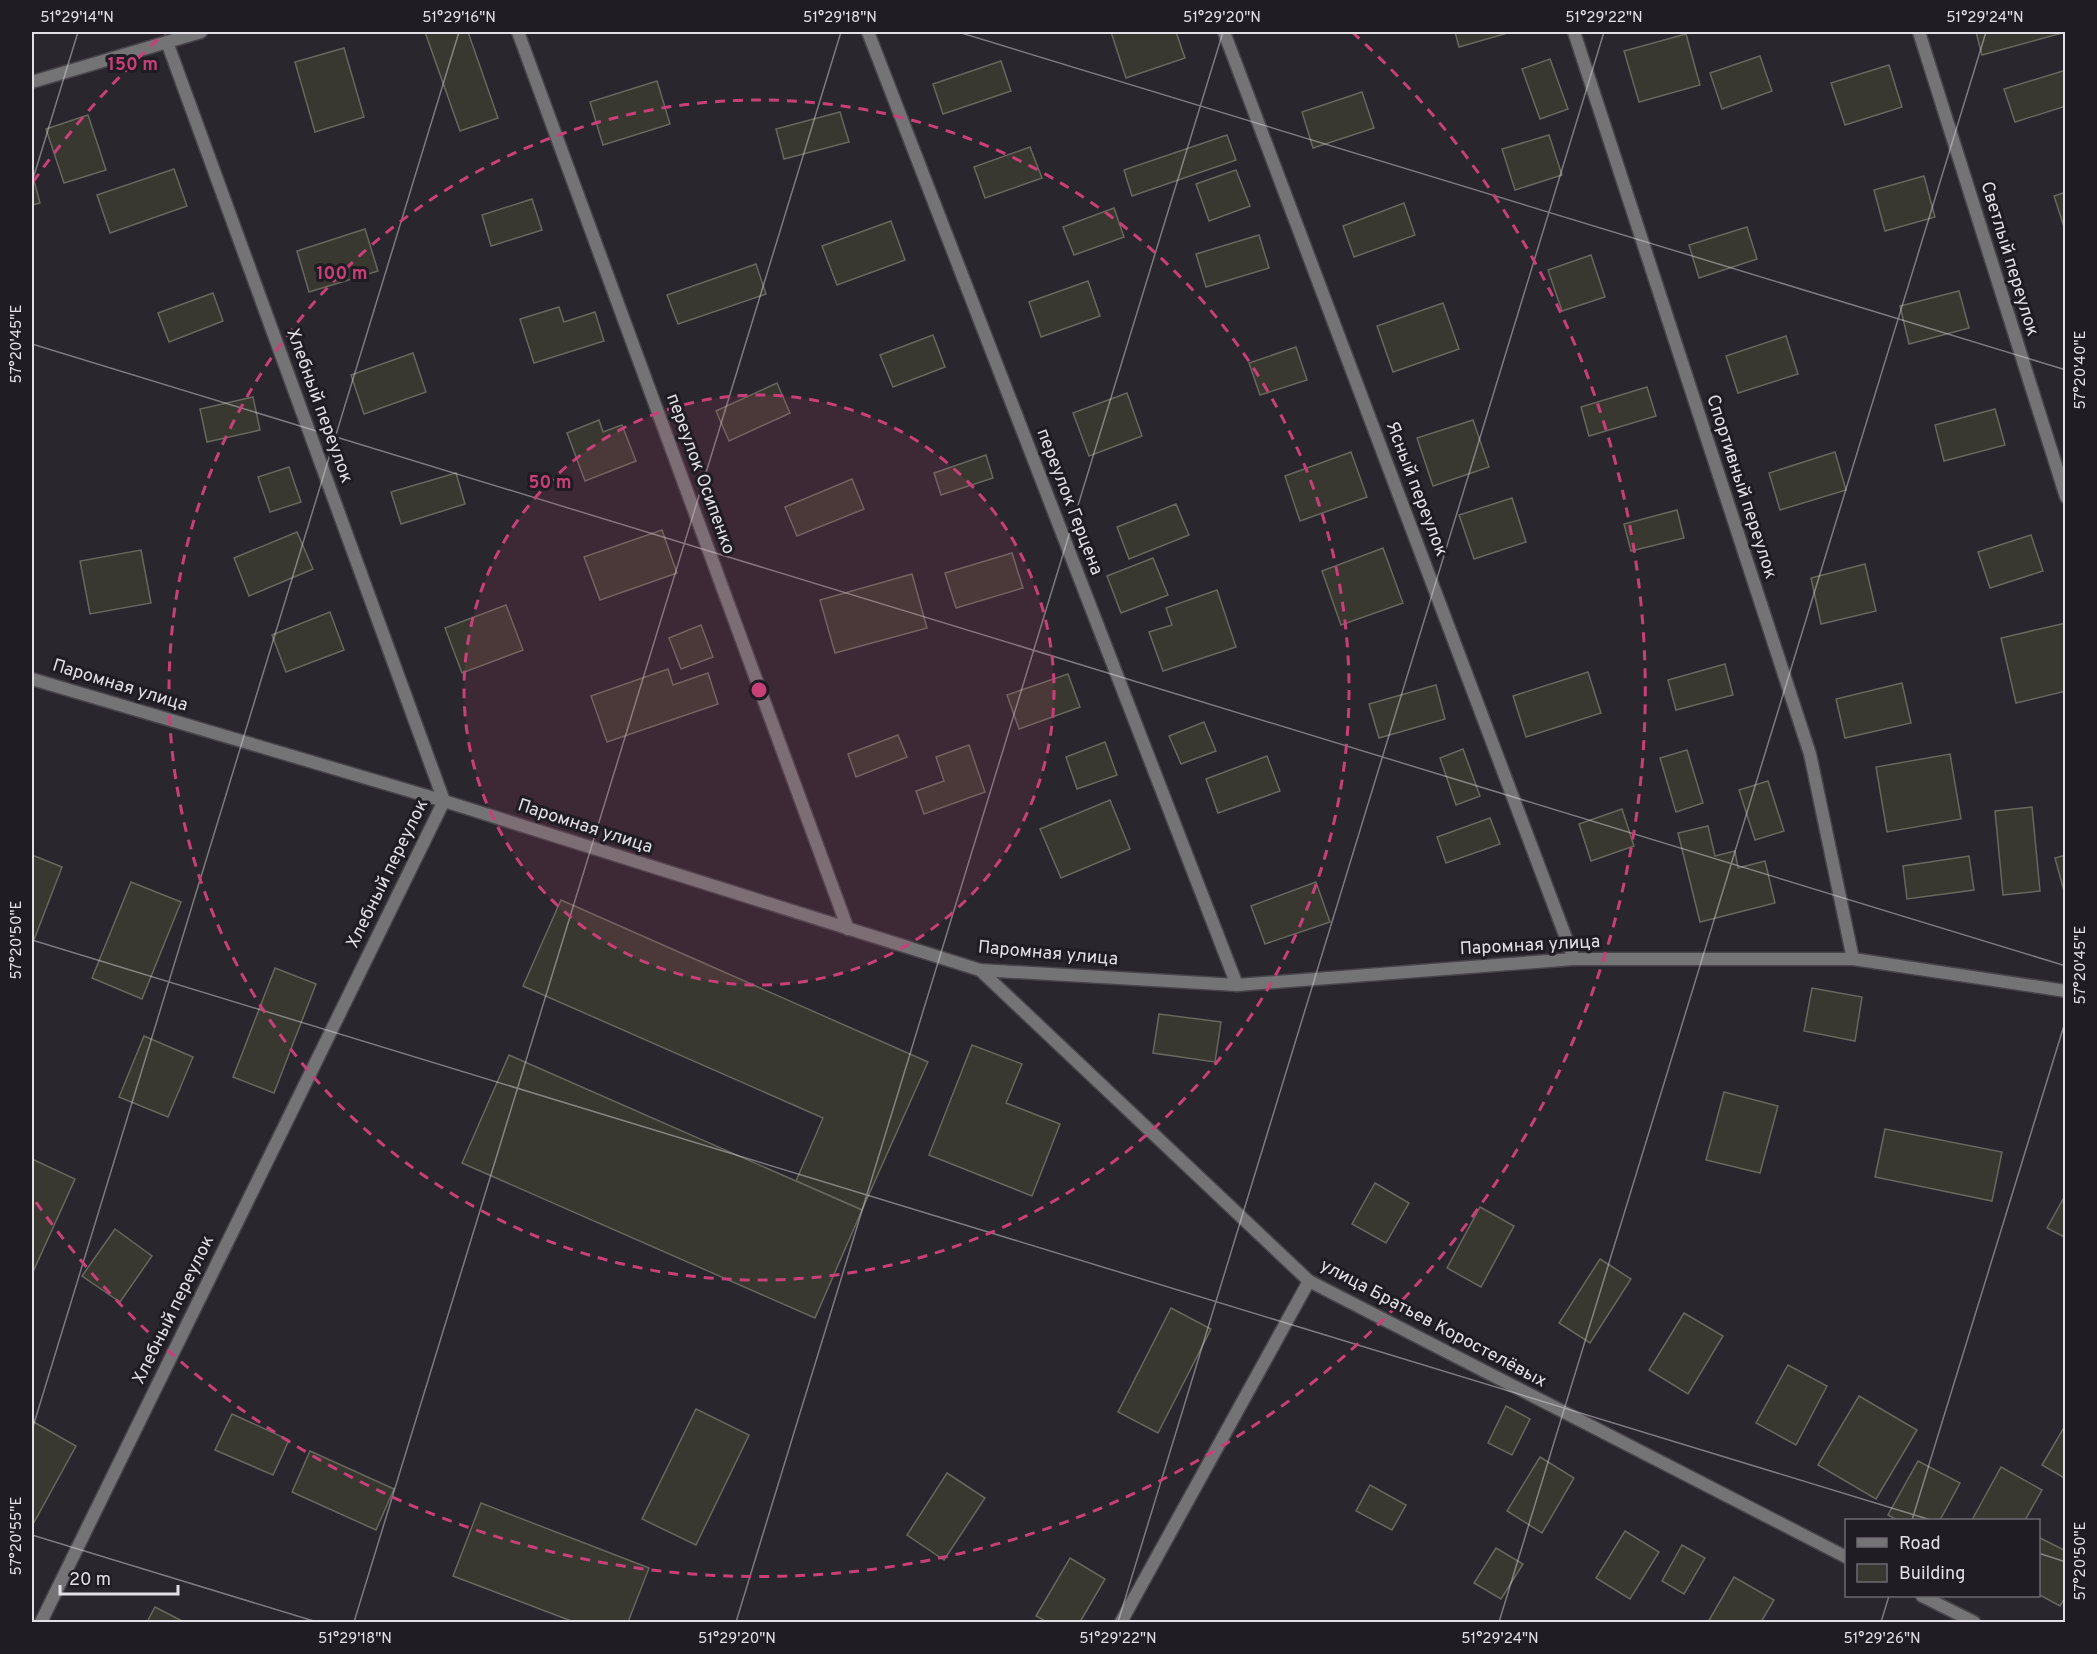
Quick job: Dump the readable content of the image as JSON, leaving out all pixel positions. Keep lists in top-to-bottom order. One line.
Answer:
{"streets":{"street":["Светлый переулок","Хлебный переулок","переулок Осипенко","Спортивный переулок","Ясный переулок","переулок Герцена","Паромная улица","улица Братьев Коростелёвых"]},"crossings":[["Хлебный переулок","Паромная улица"],["переулок Осипенко","Паромная улица"],["Спортивный переулок","Паромная улица"],["Ясный переулок","Паромная улица"],["переулок Герцена","Паромная улица"],["Паромная улица","улица Братьев Коростелёвых"]],"legend":["Road","Building"],"scale_bar":"20 m","coordinates":["51°29'14\"N","51°29'16\"N","51°29'18\"N","51°29'20\"N","51°29'22\"N","51°29'24\"N","57°20'45\"E","57°20'40\"E","57°20'50\"E","57°20'55\"E","51°29'26\"N"],"rings":["150 m","100 m","50 m"]}
